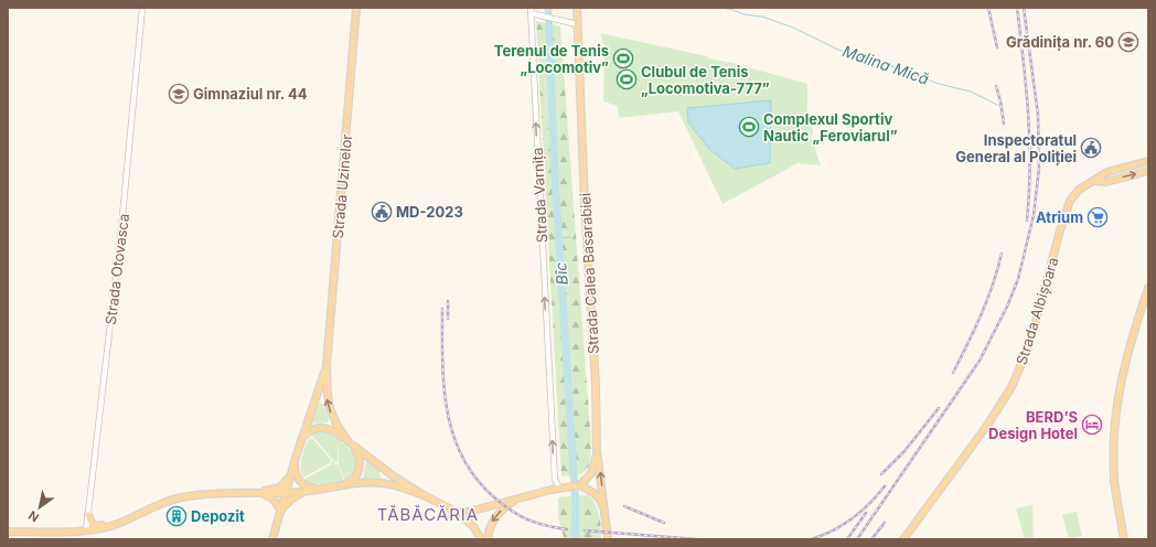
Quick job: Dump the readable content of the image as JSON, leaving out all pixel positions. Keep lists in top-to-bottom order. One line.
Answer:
{"streets":{"main road":["Strada Uzinelor","Strada Calea Basarabiei","Strada Albișoara"],"street":["Strada Varnița","Strada Otovasca"]},"one_way":["Strada Varnița"],"districts":["TĂBĂCĂRIA"],"water":["Malina Mică","Bîc"],"places":{"school or university":["Grădinița nr. 60","Gimnaziul nr. 44"],"sports":["Terenul de Tenis „Locomotiv”","Clubul de Tenis „Locomotiva-777”","Complexul Sportiv Nautic „Feroviarul”"],"public building":["Inspectoratul General al Poliției","MD-2023"],"supermarket":["Atrium"],"hotel":["BERD’S Design Hotel"],"building":["Depozit"]},"north":"bottom left"}
